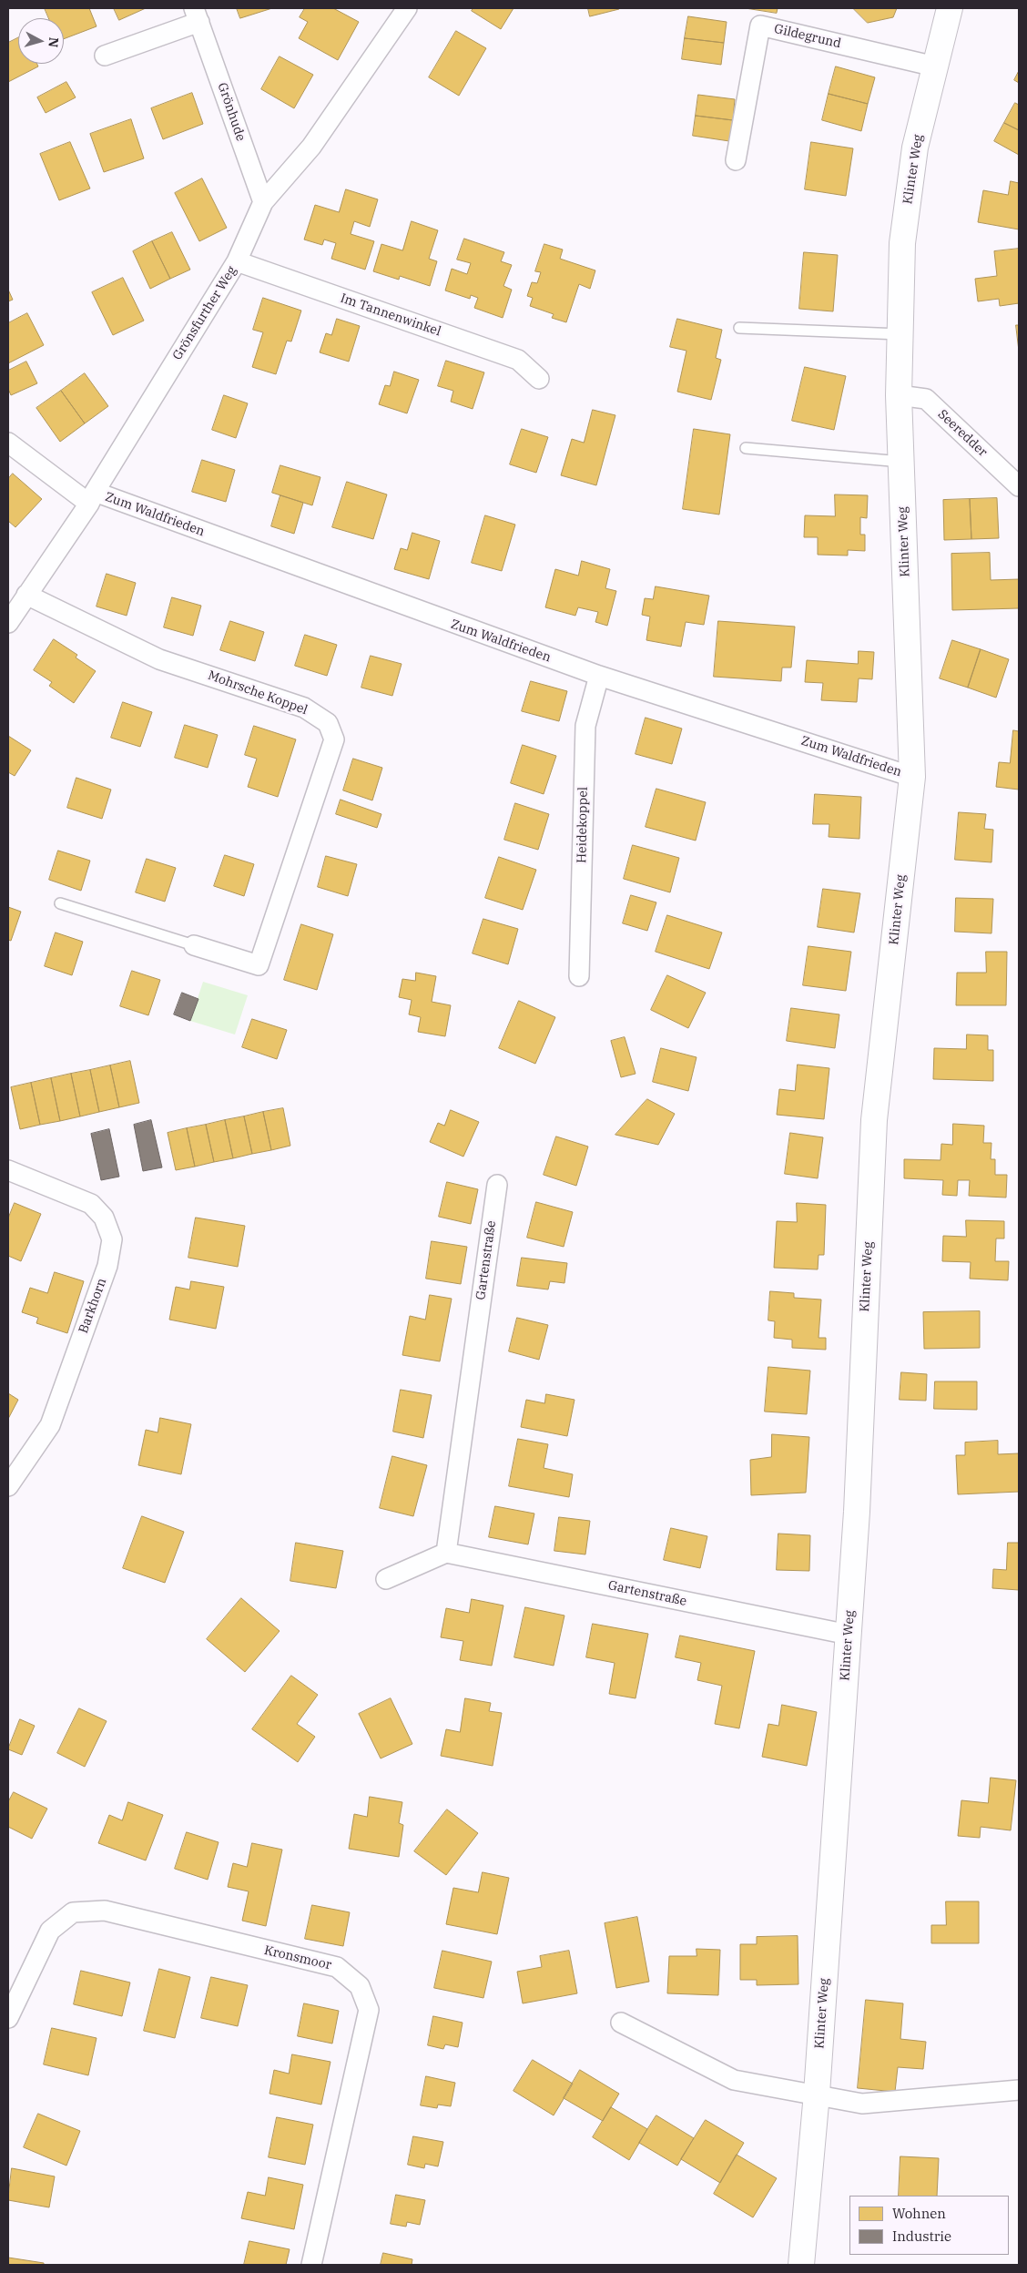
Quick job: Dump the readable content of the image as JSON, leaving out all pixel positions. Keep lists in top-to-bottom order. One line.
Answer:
{"streets":{"street":["Gildegrund","Grönhude","Klinter Weg","Grönsfurther Weg","Im Tannenwinkel","Seeredder","Zum Waldfrieden","Mohrsche Koppel","Heidekoppel","Gartenstraße","Barkhorn","Kronsmoor"]},"crossings":[["Gildegrund","Klinter Weg"],["Grönhude","Grönsfurther Weg"],["Klinter Weg","Seeredder"],["Klinter Weg","Zum Waldfrieden"],["Klinter Weg","Gartenstraße"],["Grönsfurther Weg","Im Tannenwinkel"],["Grönsfurther Weg","Zum Waldfrieden"],["Grönsfurther Weg","Mohrsche Koppel"],["Zum Waldfrieden","Heidekoppel"]],"legend":["Wohnen","Industrie"],"north":"right"}
